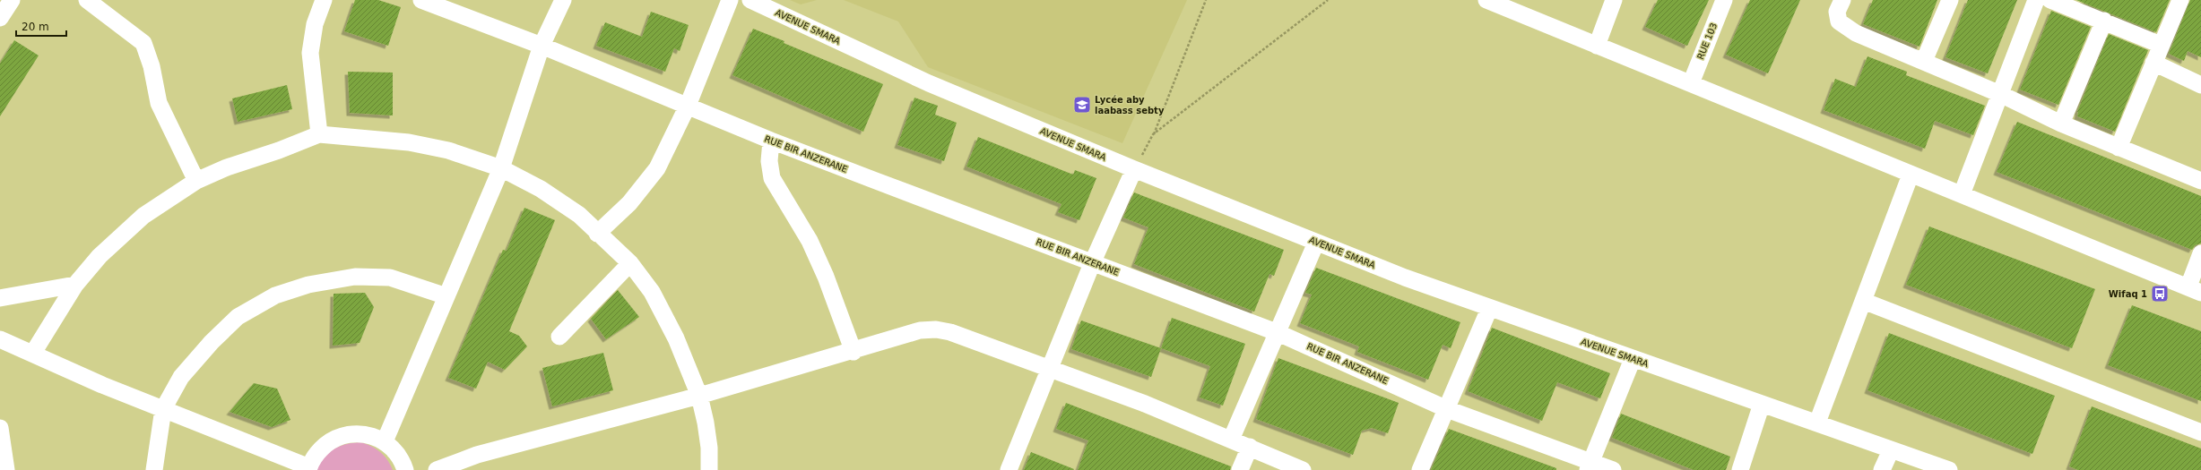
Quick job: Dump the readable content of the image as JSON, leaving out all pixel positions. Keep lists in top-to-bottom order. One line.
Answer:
{"streets":{"street":["AVENUE SMARA","RUE 103","RUE BIR ANZERANE"]},"places":{"school or university":["Lycée aby laabass sebty"],"bus stop":["Wifaq 1"]},"scale_bar":"20 m"}
